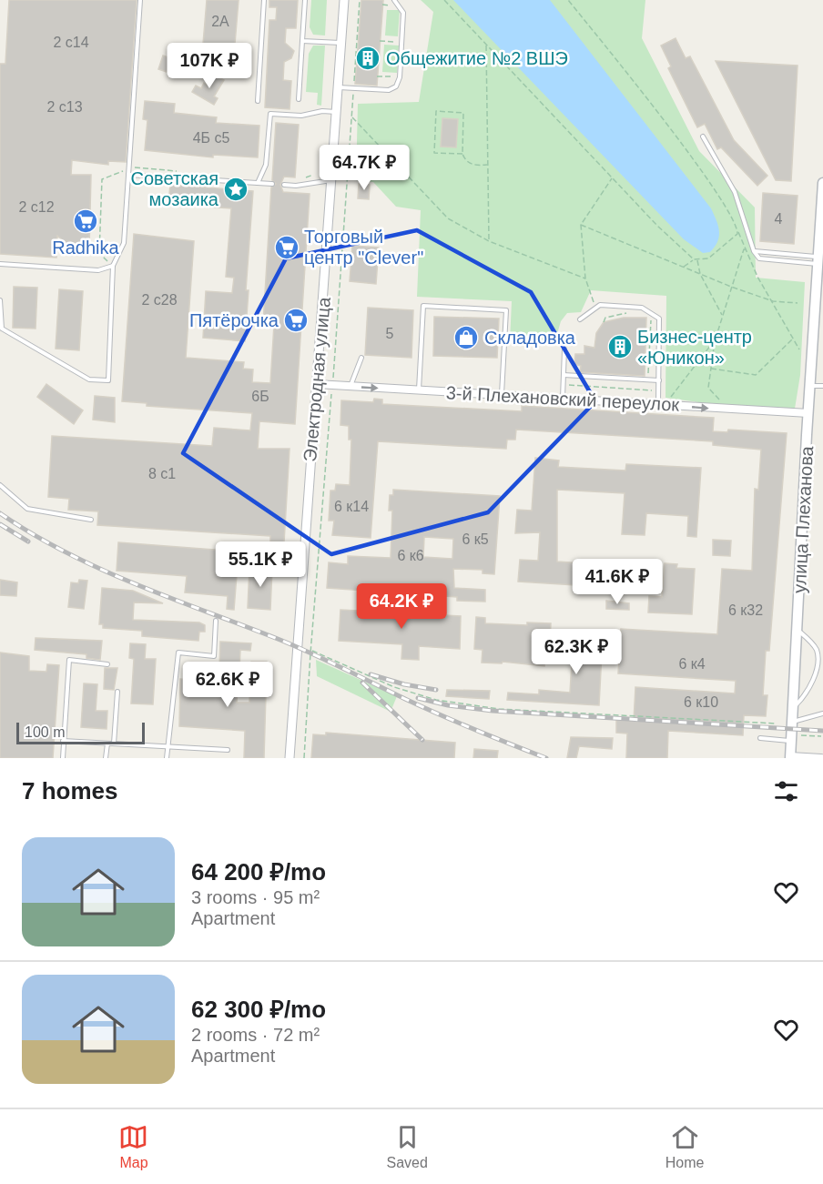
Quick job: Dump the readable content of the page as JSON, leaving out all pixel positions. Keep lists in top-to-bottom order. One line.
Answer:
{"streets":{"main road":["улица Плеханова"],"street":["Электродная улица","3-й Плехановский переулок"]},"crossings":[["Электродная улица","3-й Плехановский переулок"],["3-й Плехановский переулок","улица Плеханова"]],"one_way":["3-й Плехановский переулок"],"places":{"building":["Общежитие №2 ВШЭ","Бизнес-центр «Юникон»"],"place":["Советская мозаика"],"supermarket":["Radhika","Торговый центр \"Clever\"","Пятёрочка"],"shop":["Складовка"]},"house_numbers":["2А","2 с14","2 с13","4Б с5","2 с12","4","2 с28","5","6Б","8 с1","6 к14","6 к5","6 к6","6 к32","6 к4","6 к10"],"scale_bar":"100 m","page":{"price":["107K ₽","64.7K ₽","55.1K ₽","41.6K ₽","64.2K ₽","62.3K ₽","62.6K ₽"],"scale":"100 m","heading":"7 homes","list":[{"name":"64 200 ₽/mo","note":"3 rooms · 95 m² · Apartment"},{"name":"62 300 ₽/mo","note":"2 rooms · 72 m² · Apartment"}],"tabs":["Map","Saved","Home"]}}
